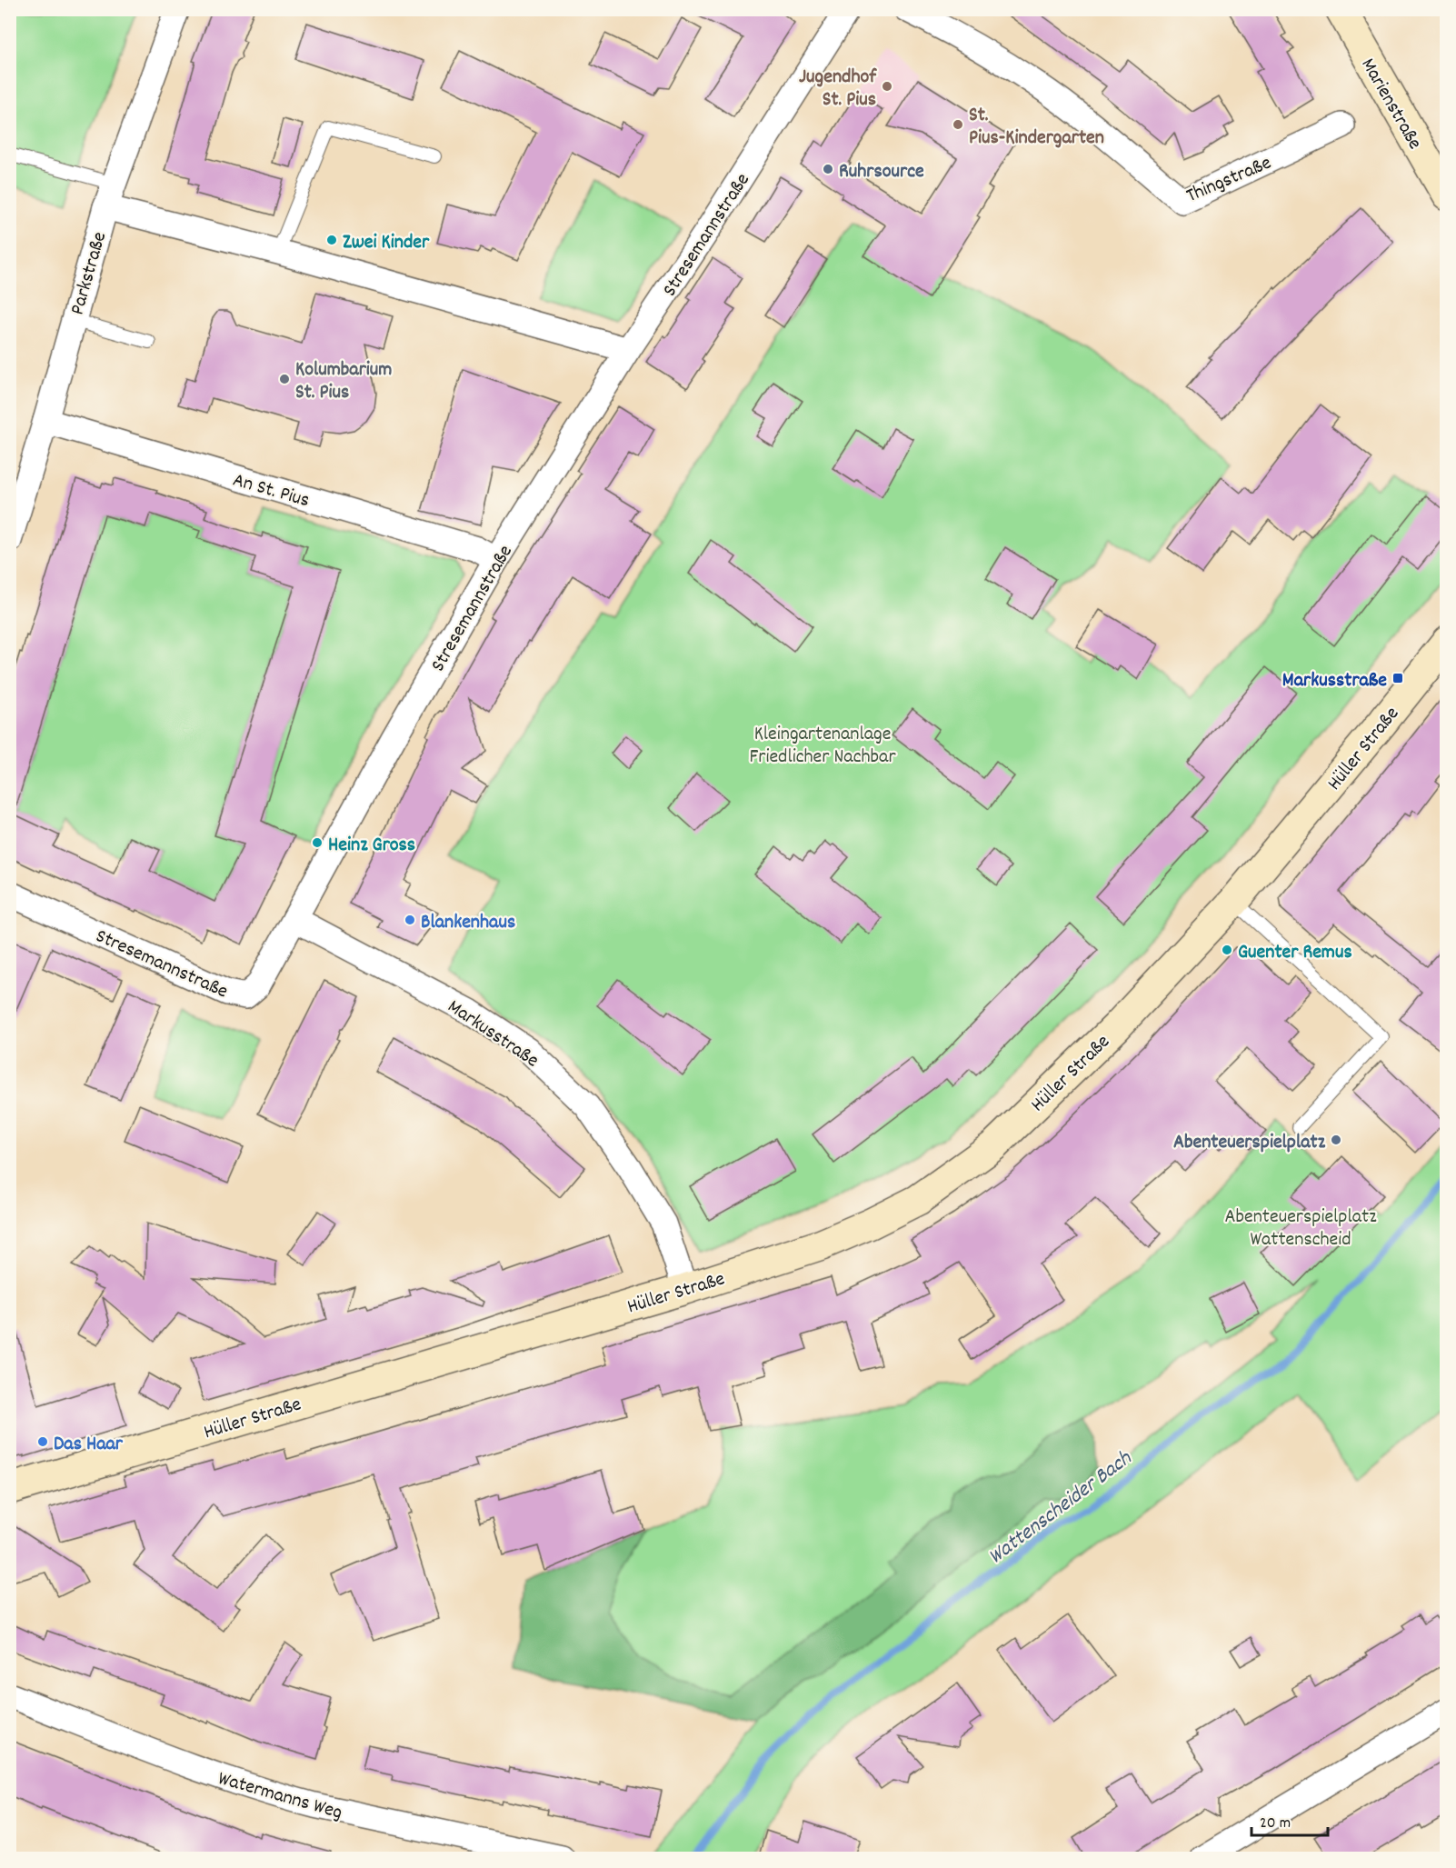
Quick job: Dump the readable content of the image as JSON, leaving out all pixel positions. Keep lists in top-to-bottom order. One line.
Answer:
{"streets":{"street":["Marienstraße","Thingstraße","Stresemannstraße","Parkstraße","An St. Pius","Hüller Straße","Markusstraße","Watermanns Weg"]},"crossings":[["Stresemannstraße","An St. Pius"],["Stresemannstraße","Markusstraße"],["Parkstraße","An St. Pius"],["Hüller Straße","Markusstraße"]],"water":["Wattenscheider Bach"],"parks":["Kleingartenanlage Friedlicher Nachbar","Abenteuerspielplatz Wattenscheid"],"places":{"other":["Jugendhof St. Pius","St. Pius-Kindergarten","Ruhrsource","Zwei Kinder","Kolumbarium St. Pius","Heinz Gross","Blankenhaus","Guenter Remus","Abenteuerspielplatz","Das Haar"],"transit":["Markusstraße"]},"scale_bar":"20 m"}
